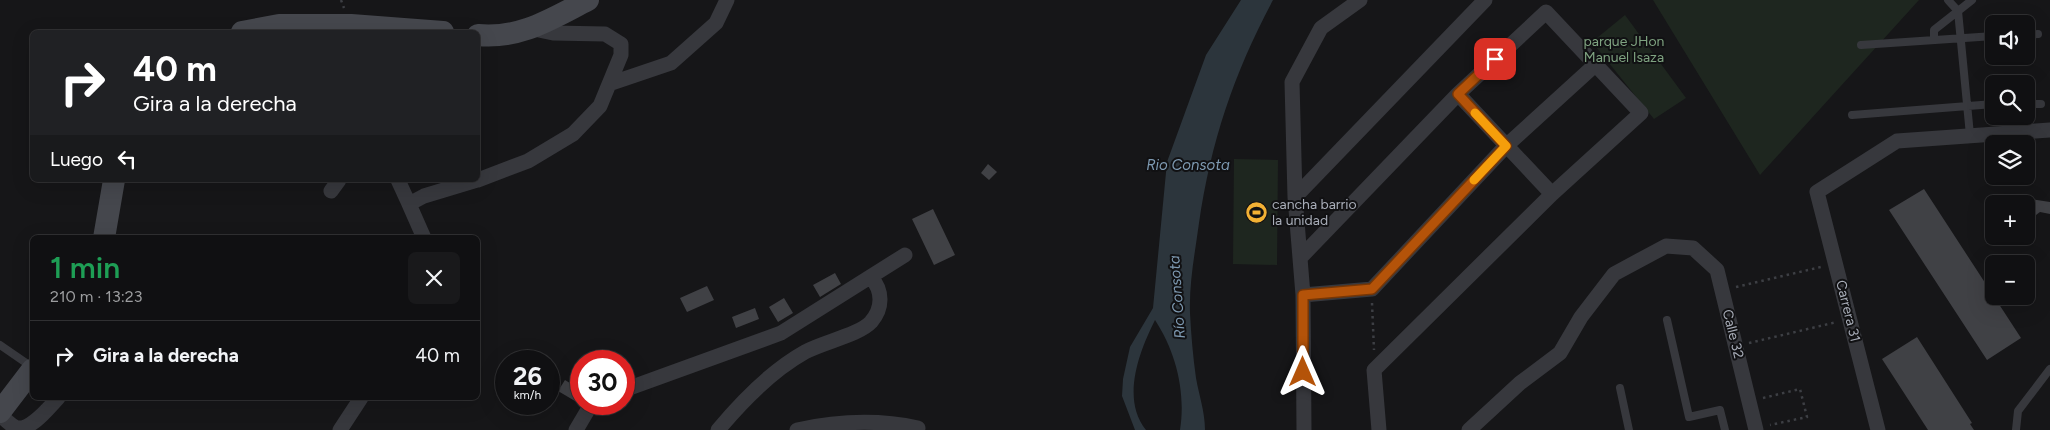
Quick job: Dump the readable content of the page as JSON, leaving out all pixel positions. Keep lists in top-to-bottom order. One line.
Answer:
{"streets":{"street":["Carrera 31","Calle 32"]},"water":["Rio Consota","Río Consota"],"parks":["parque JHon Manuel Isaza"],"places":{"sports":["cancha barrio la unidad"]},"page":{"map_buttons":["+","−"],"turn":["40 m","Gira a la derecha"],"then":"Luego","heading":["1 min","210 m · 13:23"],"list":[{"name":"Gira a la derecha","value":"40 m"}],"speed":"26 km/h","limit":"30"}}
